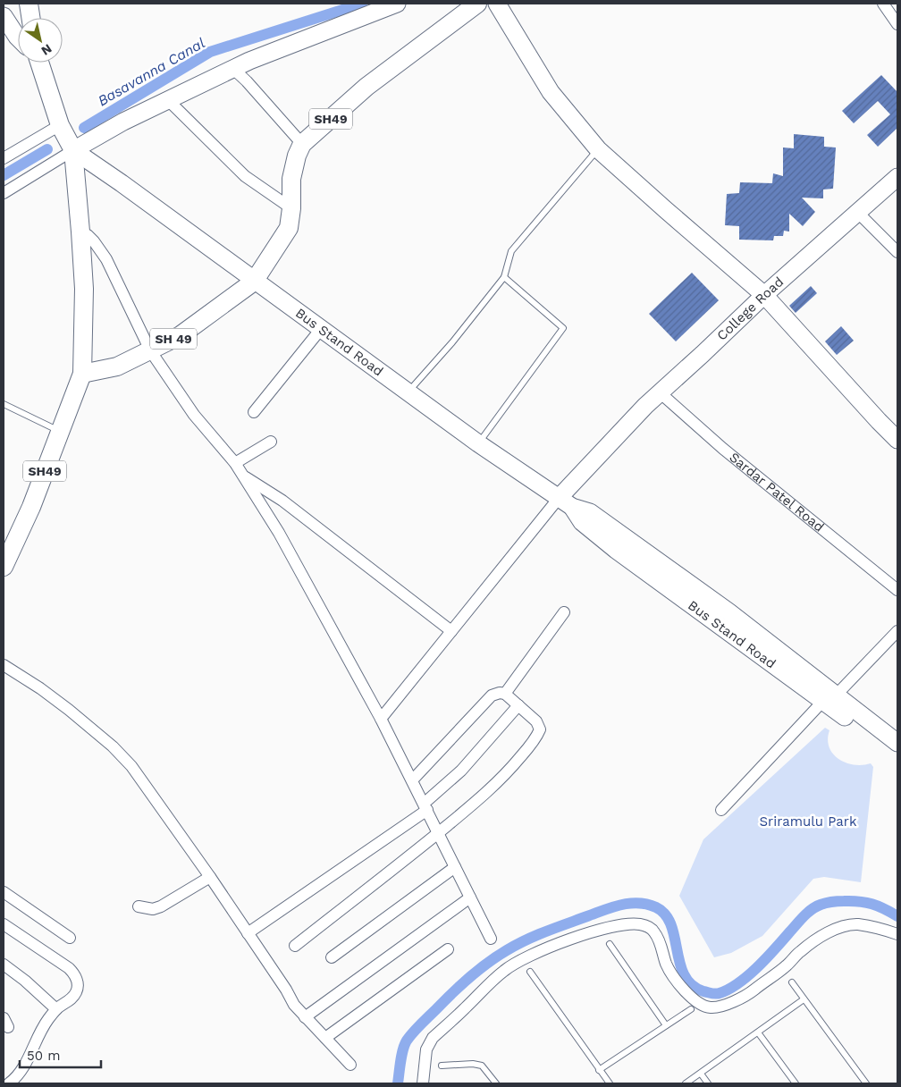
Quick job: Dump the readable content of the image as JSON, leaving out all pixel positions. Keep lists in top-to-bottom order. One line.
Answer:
{"streets":{"main road":["SH49","College Road","SH 49","Bus Stand Road"],"street":["Sardar Patel Road"]},"crossings":[["SH49","SH 49"],["SH49","Bus Stand Road"],["College Road","Bus Stand Road"],["College Road","Sardar Patel Road"],["SH 49","Bus Stand Road"]],"water":["Basavanna Canal"],"parks":["Sriramulu Park"],"scale_bar":"50 m","north":"bottom right"}
